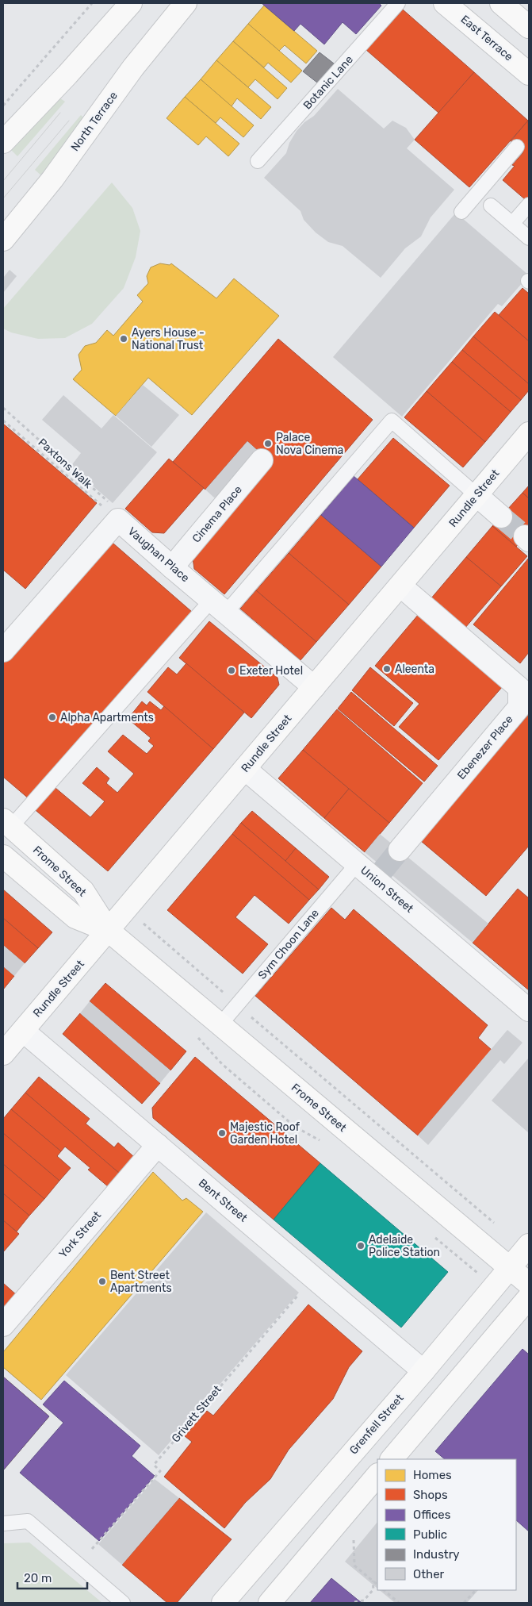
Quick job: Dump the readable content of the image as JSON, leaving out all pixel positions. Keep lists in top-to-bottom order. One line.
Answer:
{"streets":{"street":["East Terrace","North Terrace","Rundle Street","Cinema Place","Vaughan Place","Ebenezer Place","Frome Street","Union Street","Bent Street","York Street","Grenfell Street"],"lane":["Botanic Lane","Sym Choon Lane"],"path":["Paxtons Walk","Grivett Street"]},"crossings":[["Paxtons Walk","Vaughan Place"],["Rundle Street","Vaughan Place"],["Rundle Street","Ebenezer Place"],["Rundle Street","Frome Street"],["Rundle Street","Union Street"],["Rundle Street","Bent Street"],["Cinema Place","Vaughan Place"],["Frome Street","Sym Choon Lane"],["Frome Street","Grenfell Street"],["Union Street","Sym Choon Lane"],["Bent Street","York Street"],["Bent Street","Grivett Street"],["Bent Street","Grenfell Street"]],"places":["Ayers House - National Trust","Palace Nova Cinema","Aleenta","Exeter Hotel","Alpha Apartments","Majestic Roof Garden Hotel","Adelaide Police Station","Bent Street Apartments"],"legend":["Homes","Shops","Offices","Public","Industry","Other"],"scale_bar":"20 m"}
